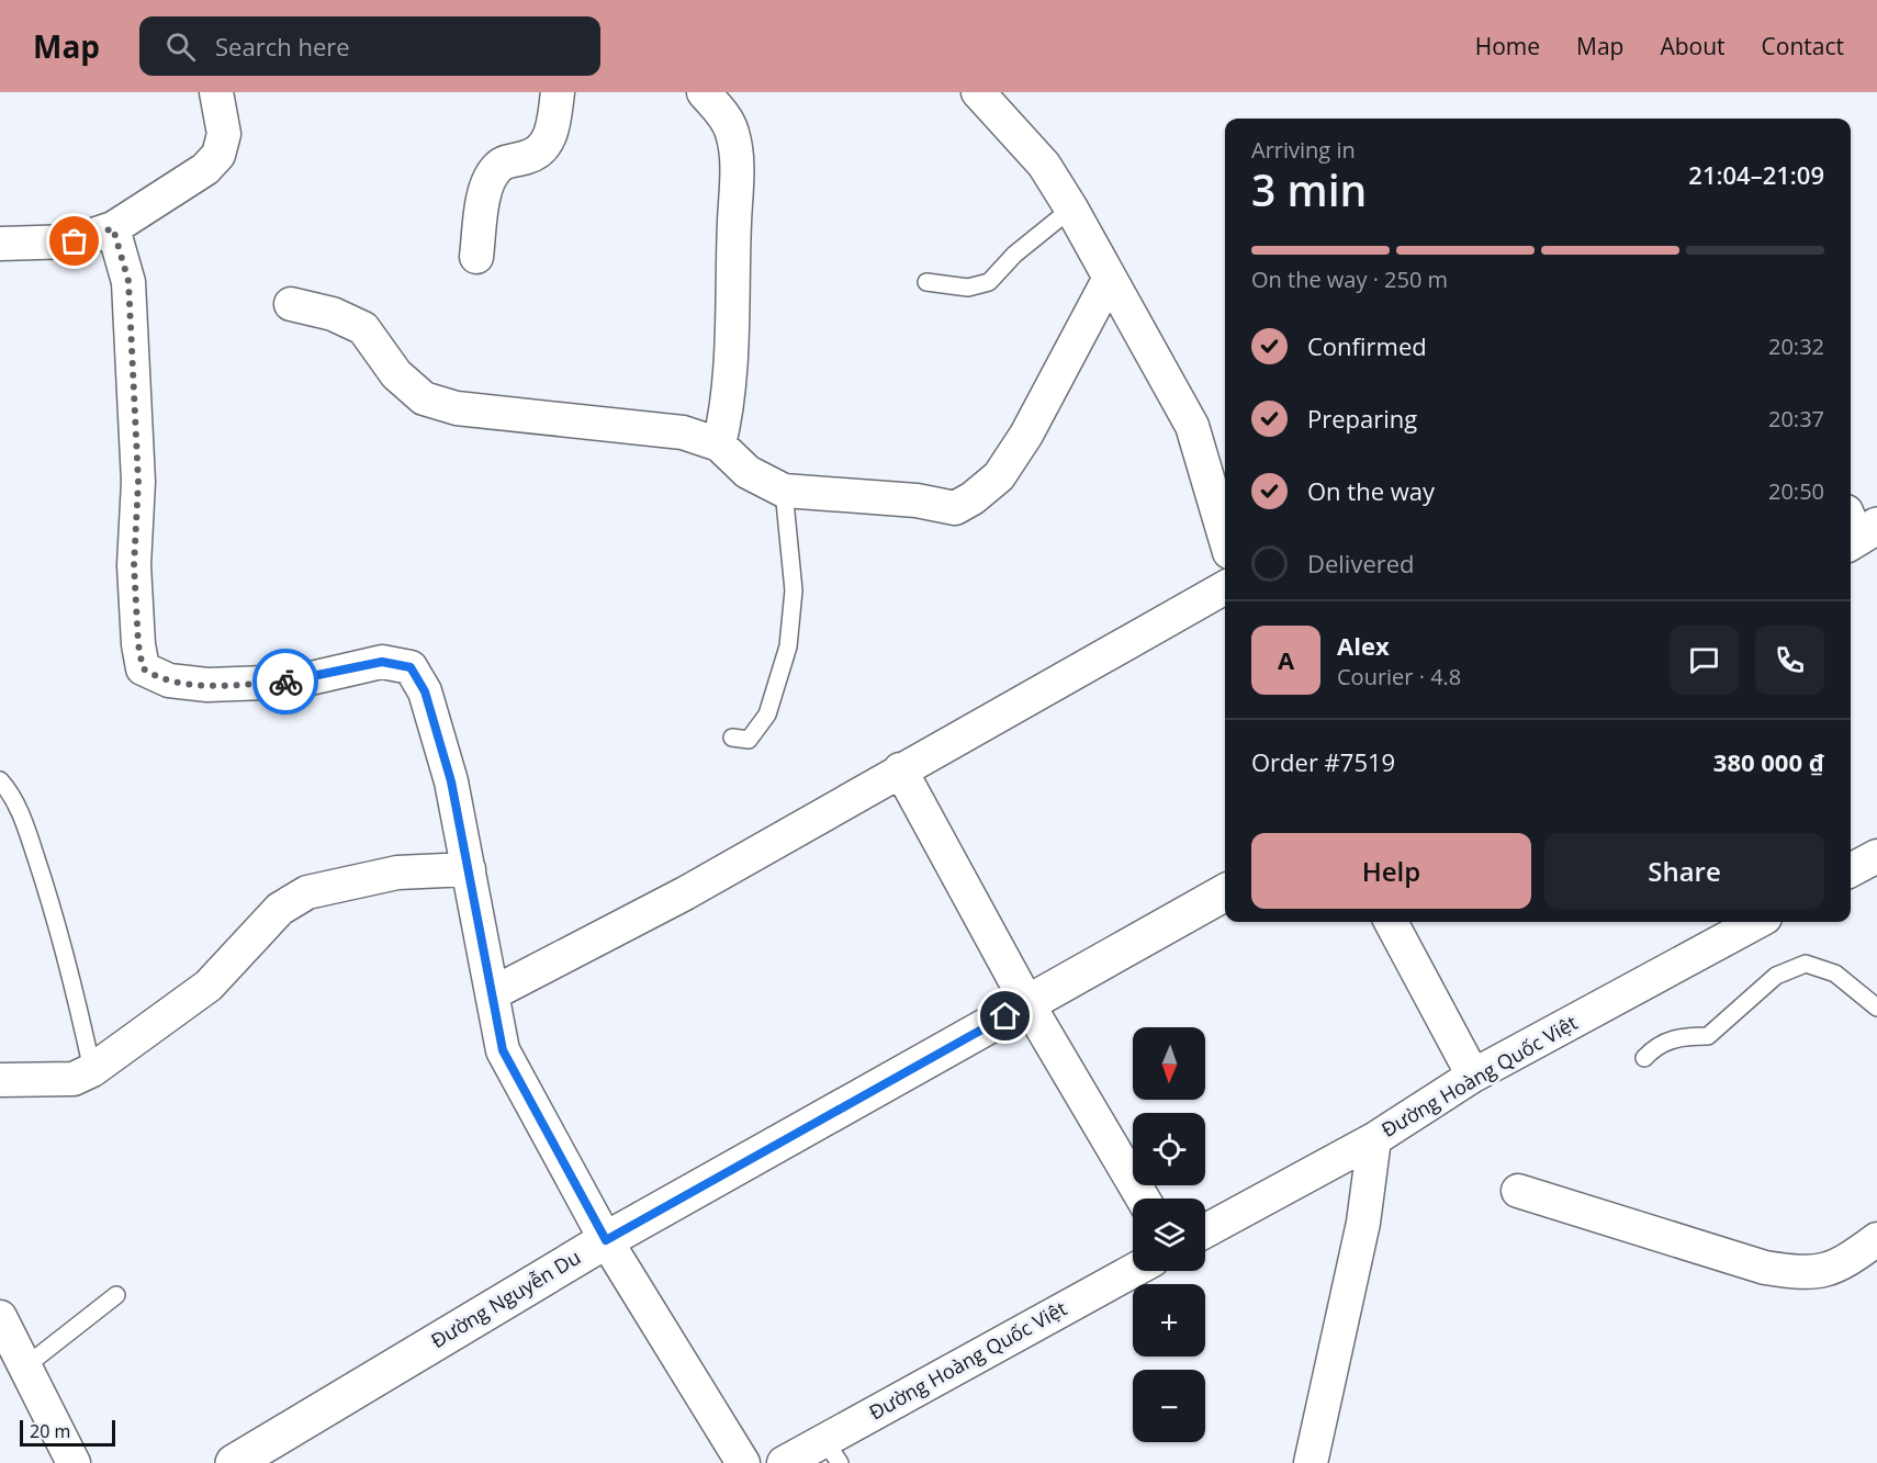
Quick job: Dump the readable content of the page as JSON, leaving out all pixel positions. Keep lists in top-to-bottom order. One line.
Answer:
{"streets":{"street":["Đường Hoàng Quốc Việt","Đường Nguyễn Du"]},"scale_bar":"20 m","north":"bottom","page":{"header":"Map","search":"Search here","nav":["Home","Map","About","Contact"],"heading":["3 min","Arriving in","21:04–21:09"],"panel":["Alex","Courier · 4.8","Order #7519","380 000 ₫"],"bar":"On the way · 250 m","list":[["Confirmed","20:32"],["Preparing","20:37"],["On the way","20:50"],"Delivered"],"round":"A","buttons":["Help","Share"],"map_buttons":["+","−"],"scale":"20 m"}}
